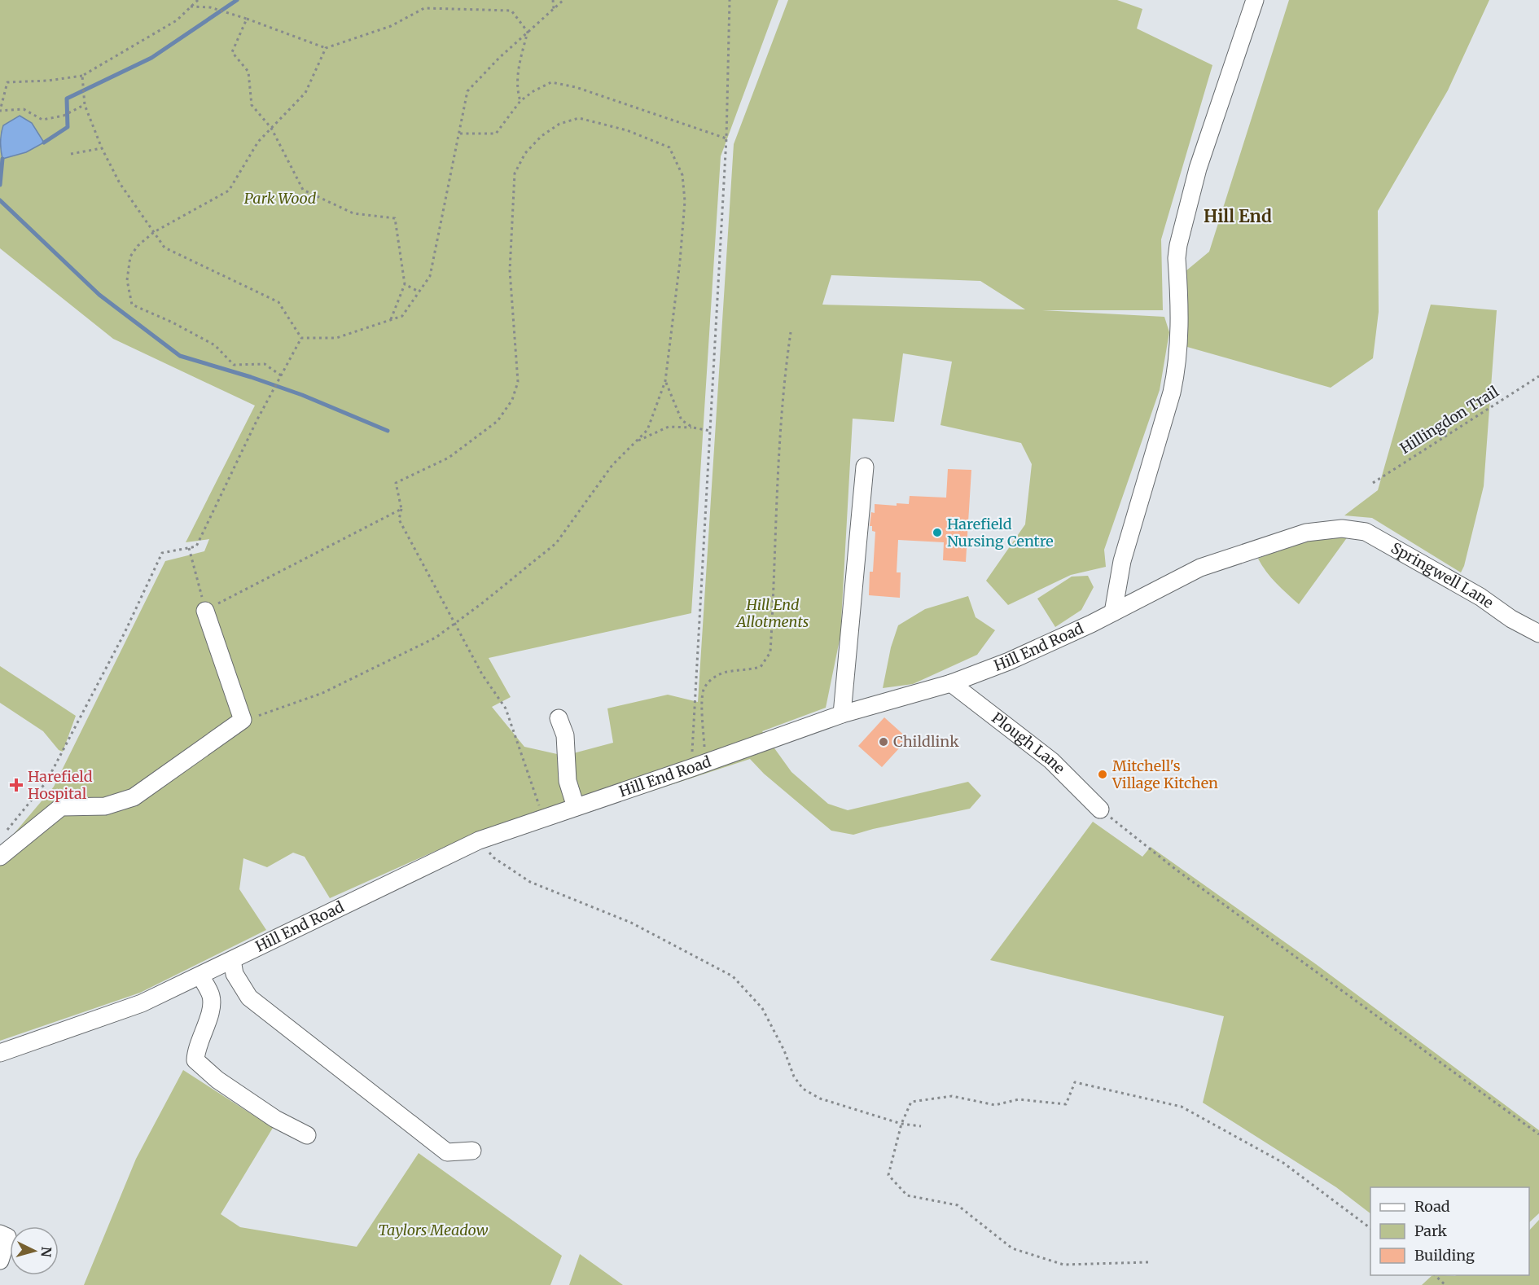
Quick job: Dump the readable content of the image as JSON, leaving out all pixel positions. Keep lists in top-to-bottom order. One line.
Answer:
{"streets":{"street":["Springwell Lane","Hill End Road","Plough Lane"],"path":["Hillingdon Trail"]},"crossings":[["Springwell Lane","Hill End Road"],["Hill End Road","Plough Lane"]],"districts":["Hill End"],"parks":["Park Wood","Hill End Allotments","Taylors Meadow"],"places":{"other":["Harefield Nursing Centre","Childlink","Mitchell's Village Kitchen"],"health":["Harefield Hospital"]},"legend":["Road","Park","Building"],"north":"right"}
